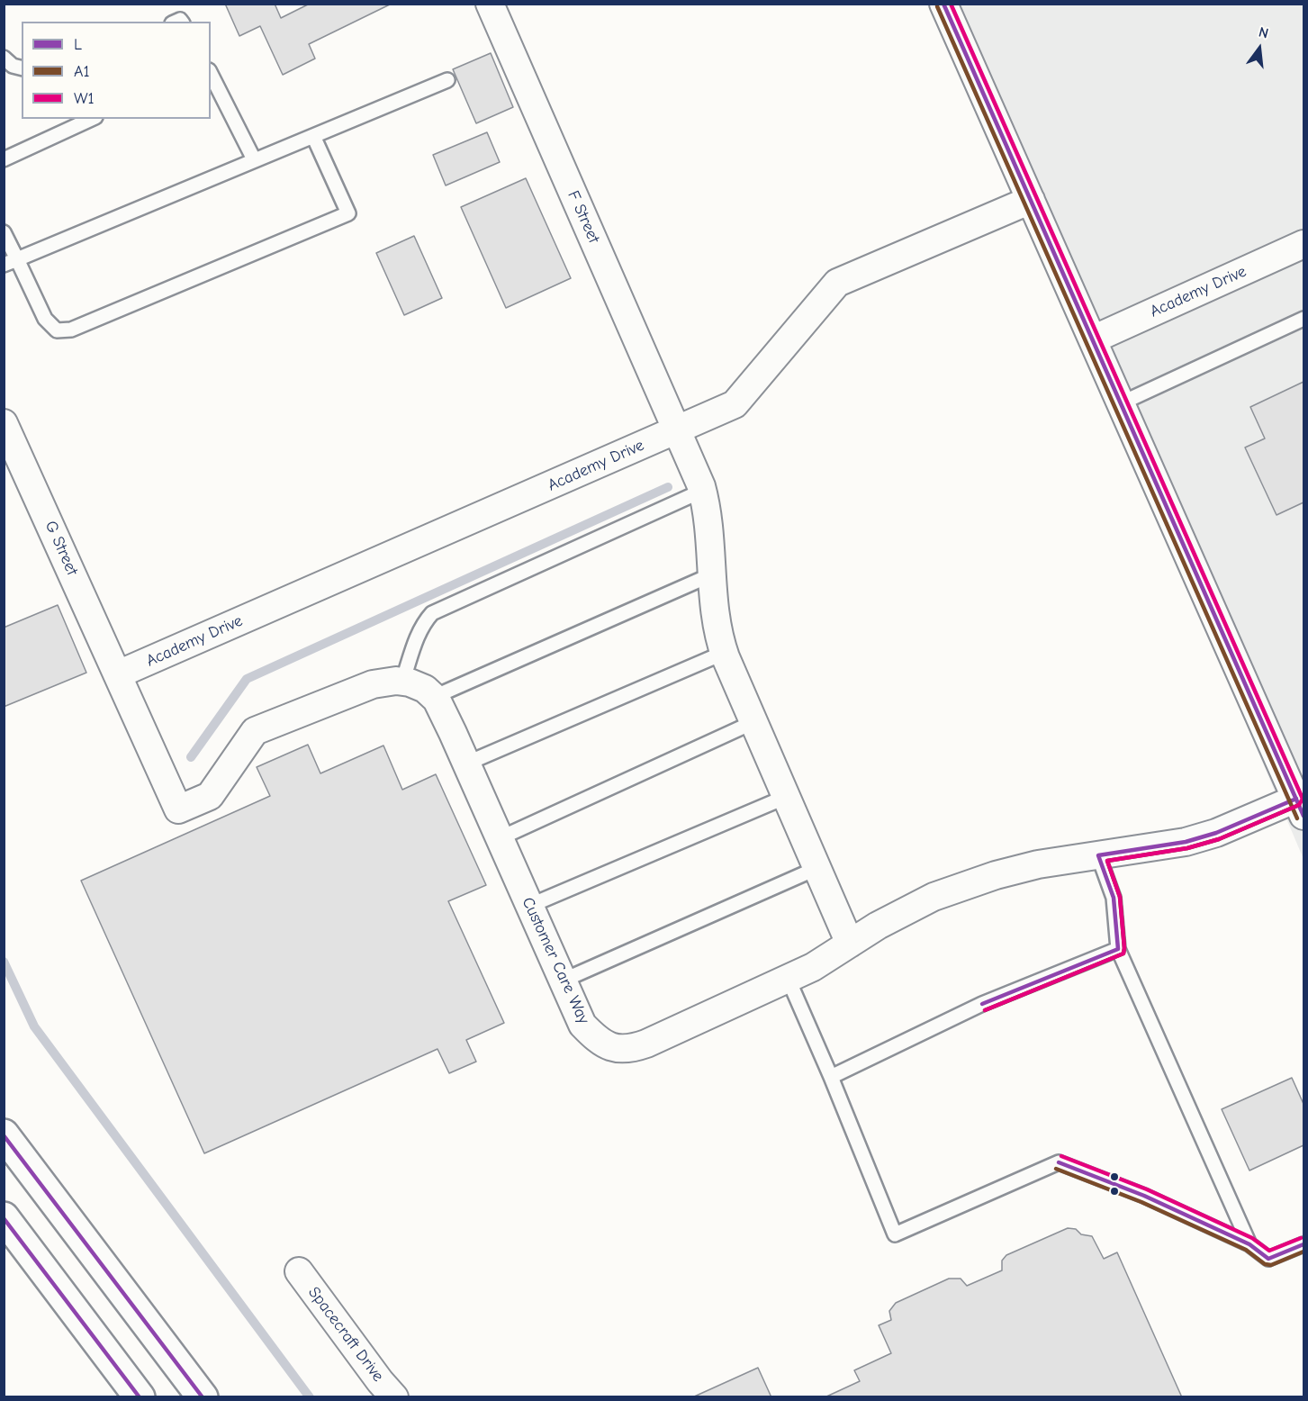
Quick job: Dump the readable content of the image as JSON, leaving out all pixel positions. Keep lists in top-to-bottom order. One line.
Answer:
{"streets":{"street":["F Street","Academy Drive","G Street","Customer Care Way","Spacecraft Drive"]},"crossings":[["F Street","Academy Drive"],["F Street","Customer Care Way"],["Academy Drive","G Street"]],"lines":["transit line L","transit line W1","transit line A1"],"legend":["L","A1","W1"],"north":"top"}
